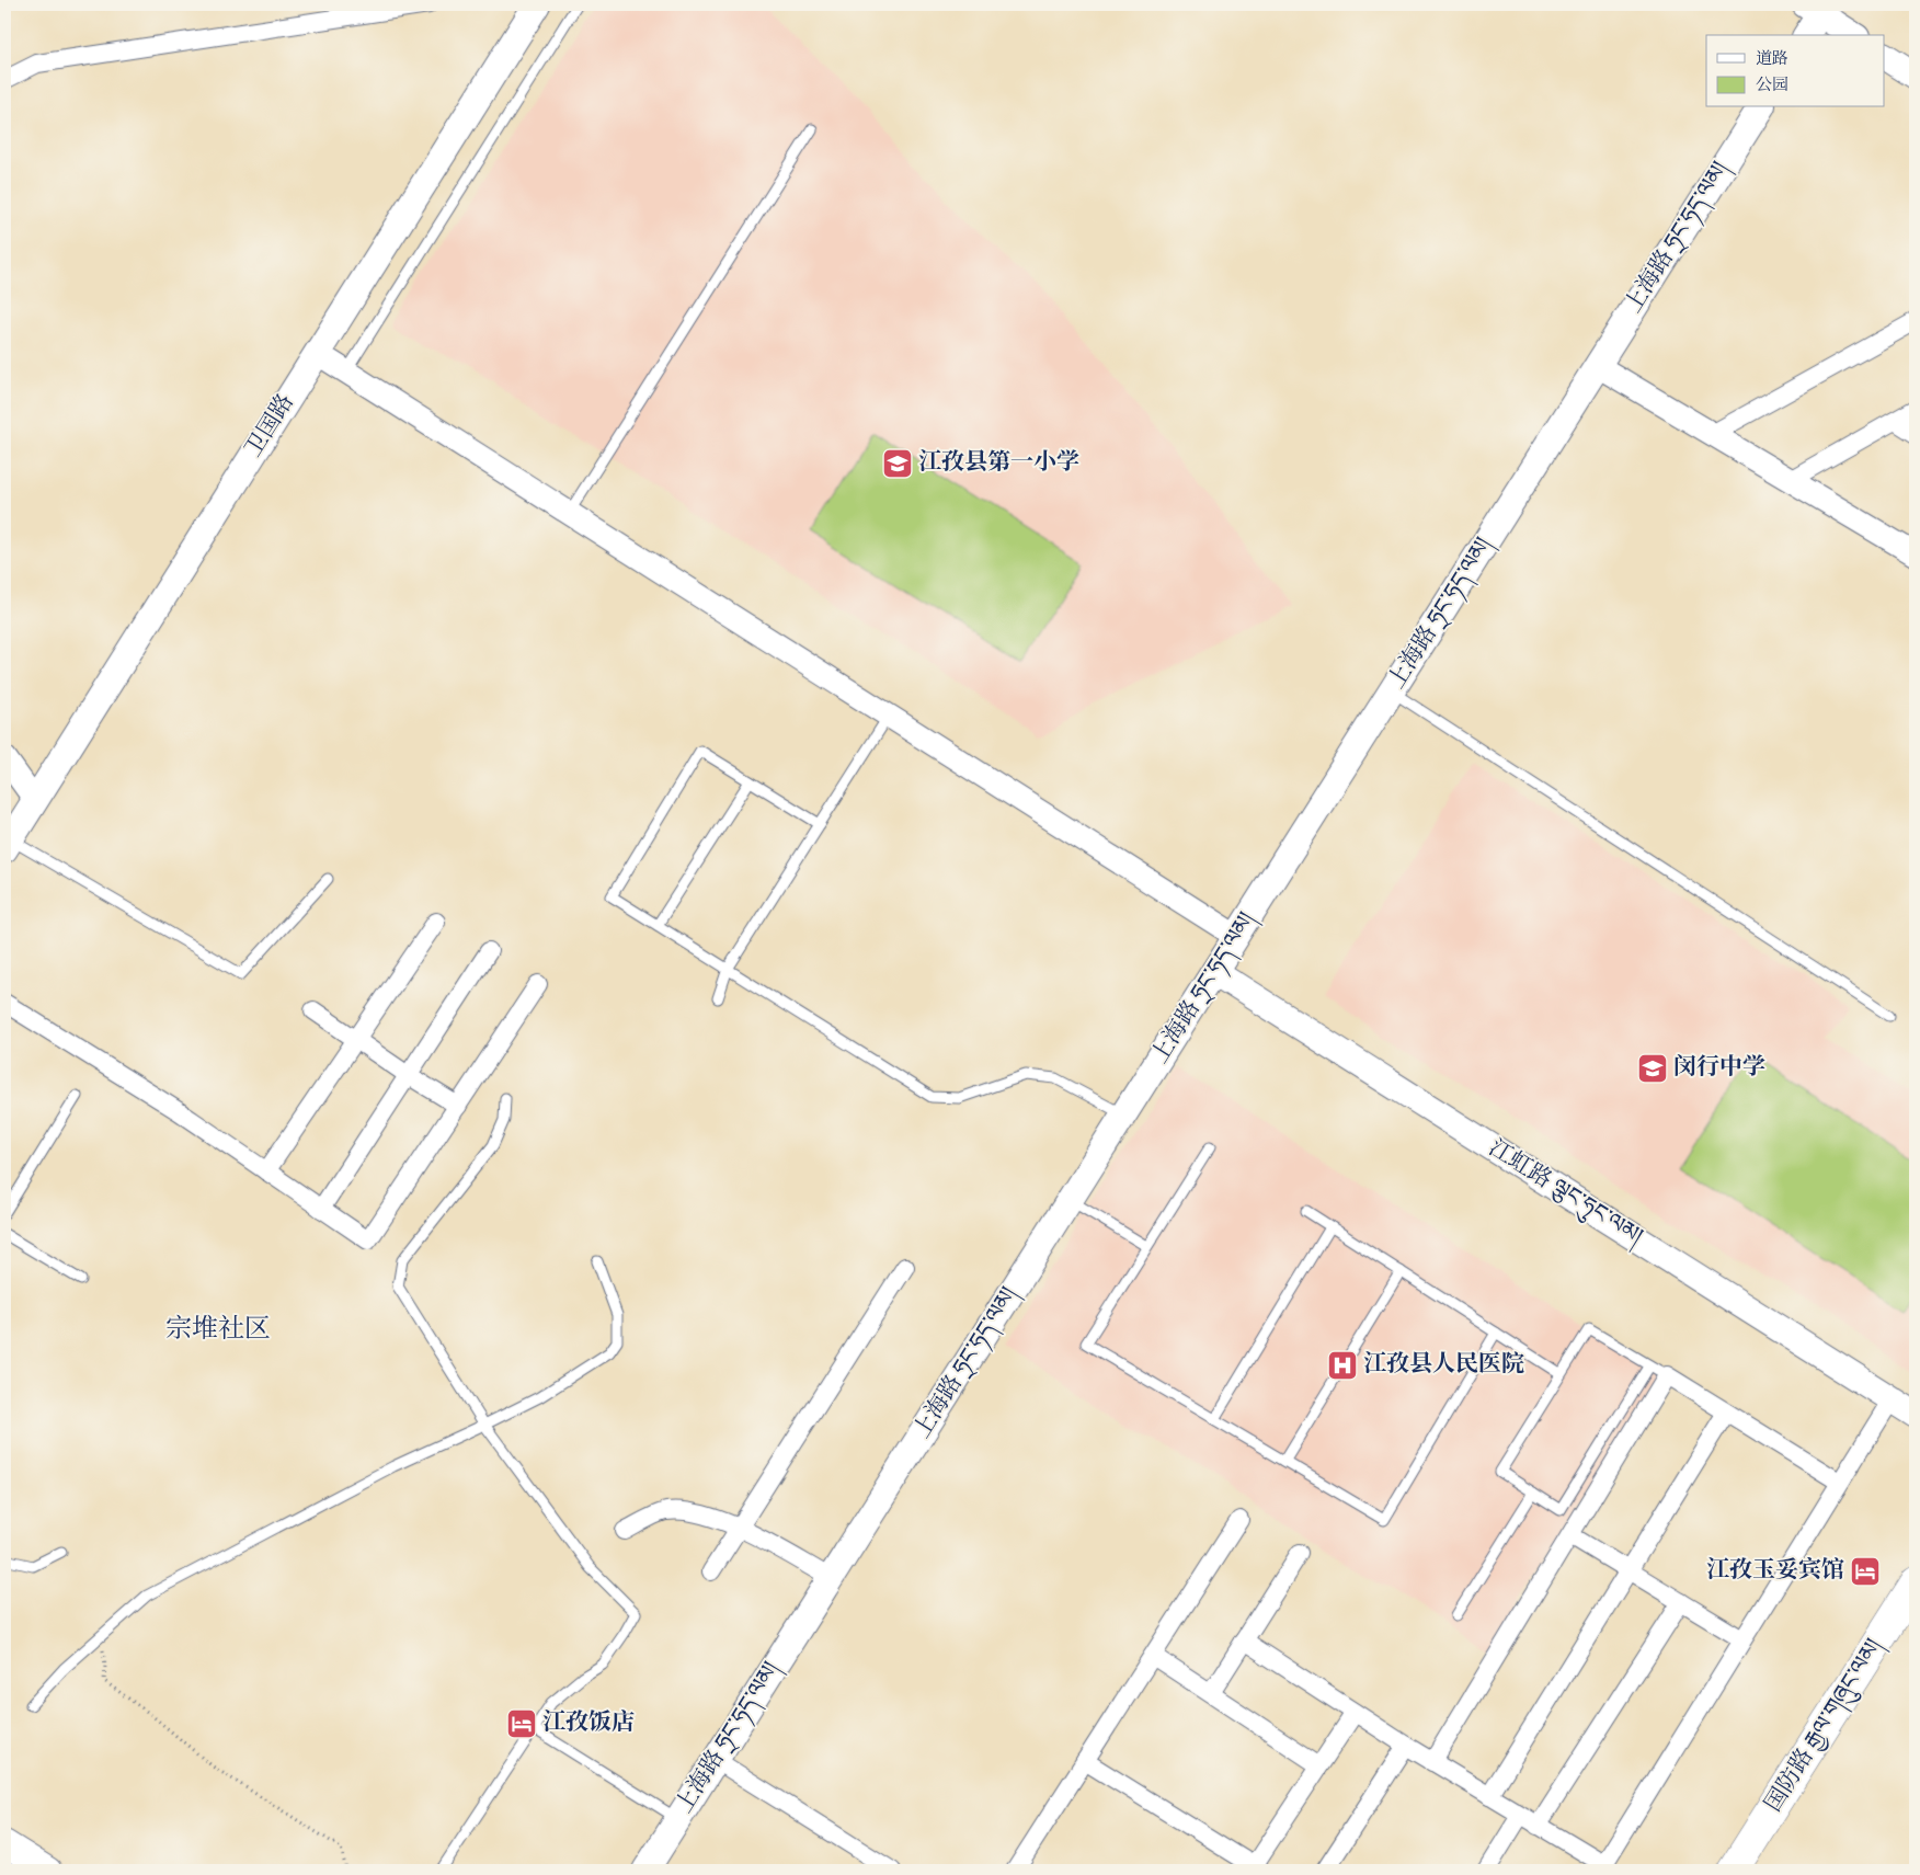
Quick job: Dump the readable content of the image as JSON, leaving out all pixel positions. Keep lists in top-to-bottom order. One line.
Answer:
{"streets":{"highway":["国防路 རྒྱལ་གཞུང་ལམ།"],"main road":["上海路 ཧྲང་ཧད་ལམ།","卫国路","江虹路 ལྕང་ཧུང་ལམ།"]},"crossings":[["上海路 ཧྲང་ཧད་ལམ།","江虹路 ལྕང་ཧུང་ལམ།"]],"districts":["宗堆社区"],"places":{"school or university":["江孜县第一小学","闵行中学"],"hospital":["江孜县人民医院"],"hotel":["江孜玉妥宾馆","江孜饭店"]},"legend":["道路","公园"]}
